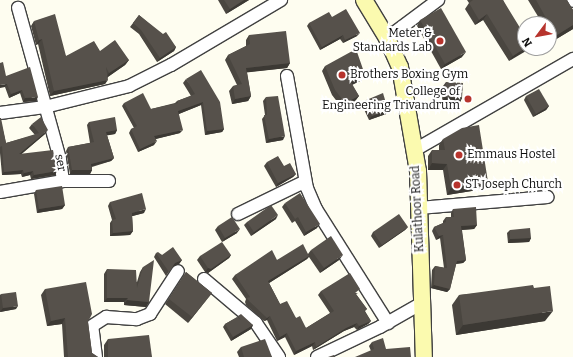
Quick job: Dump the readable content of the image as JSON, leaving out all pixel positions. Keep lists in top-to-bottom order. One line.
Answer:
{"streets":{"main road":["Kulathoor Road"],"street":["ser"]},"places":["Meter & Standards Lab","Brothers Boxing Gym","College of Engineering Trivandrum","Emmaus Hostel","ST Joseph Church"],"north":"bottom left"}
